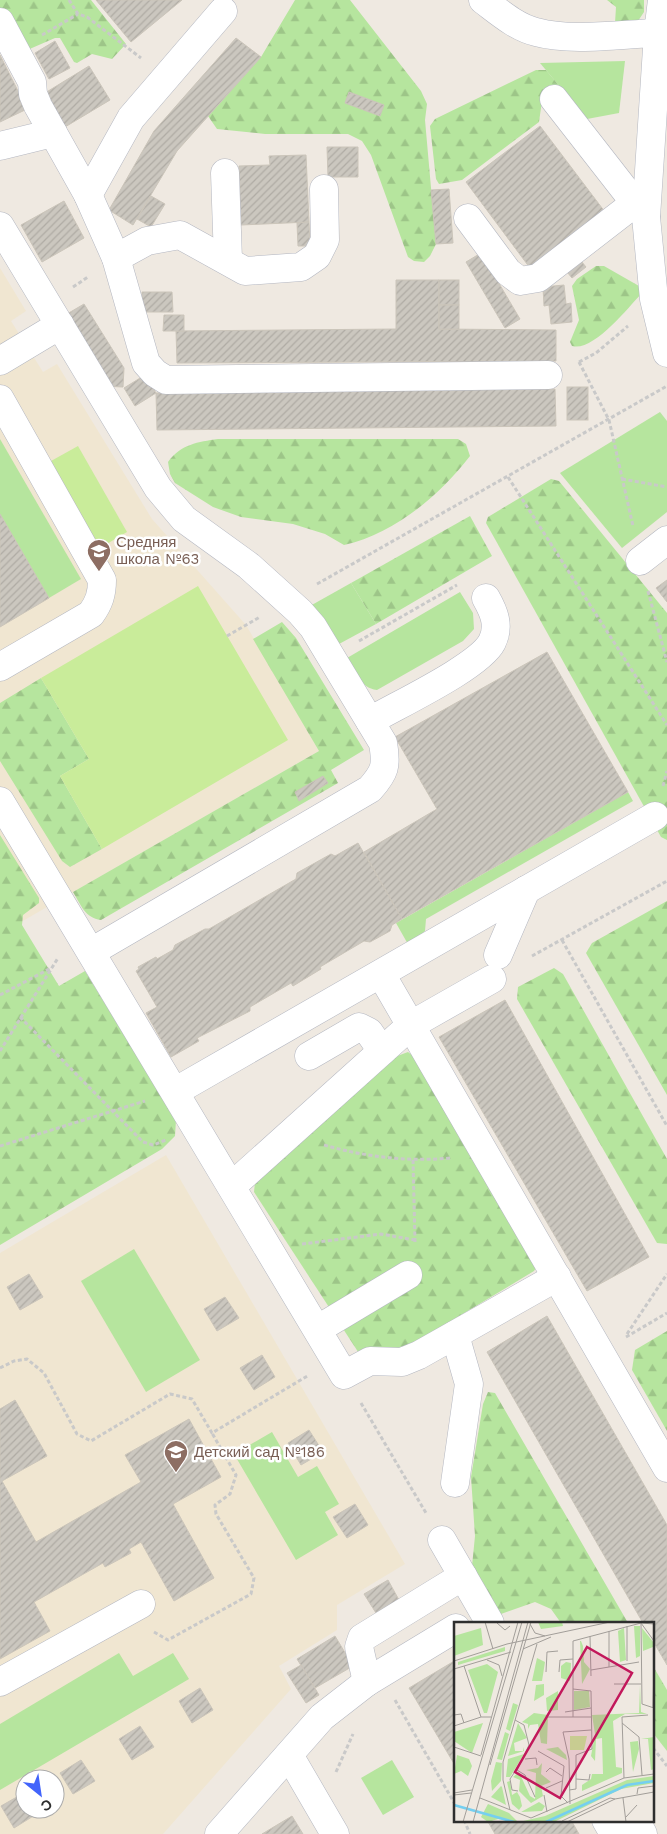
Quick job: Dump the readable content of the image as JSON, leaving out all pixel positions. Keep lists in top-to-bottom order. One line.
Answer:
{"places":{"school or university":["Средняя школа №63","Детский сад №186"]},"north":"bottom right"}
